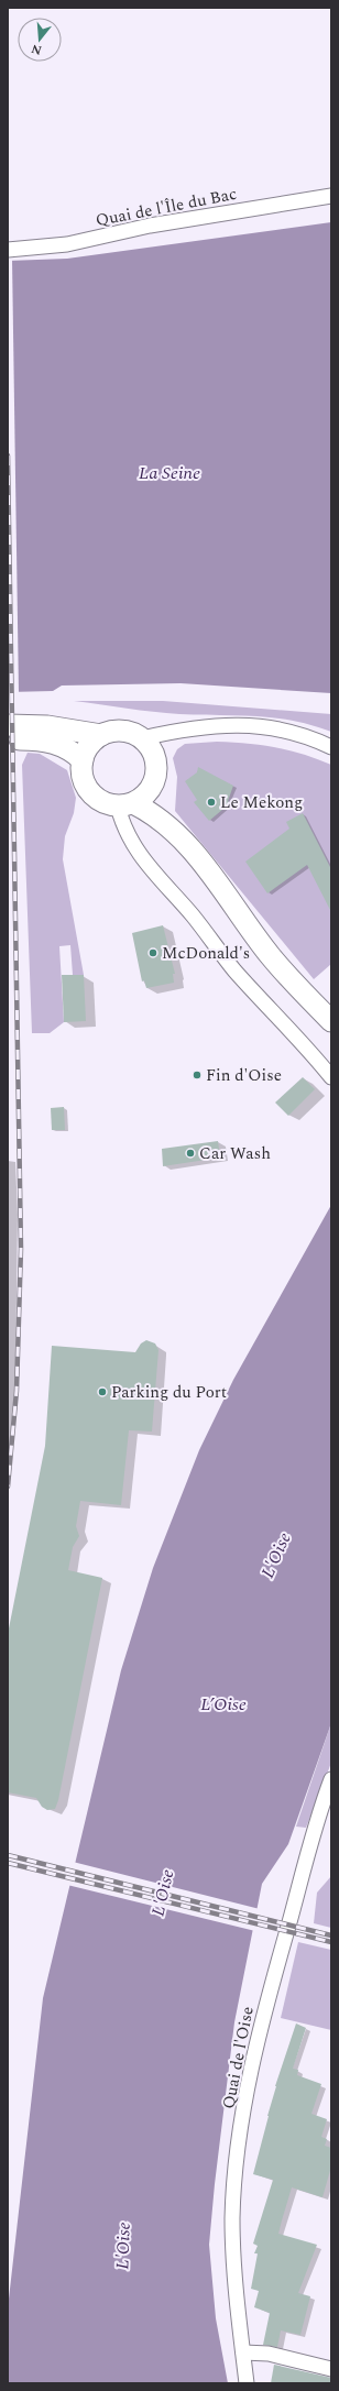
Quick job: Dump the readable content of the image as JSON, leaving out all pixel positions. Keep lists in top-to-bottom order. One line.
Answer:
{"streets":{"street":["Quai de l'Île du Bac","Quai de l'Oise"]},"water":["La Seine","L'Oise","L’Oise"],"places":["Le Mekong","McDonald's","Fin d'Oise","Car Wash","Parking du Port"],"north":"bottom"}
